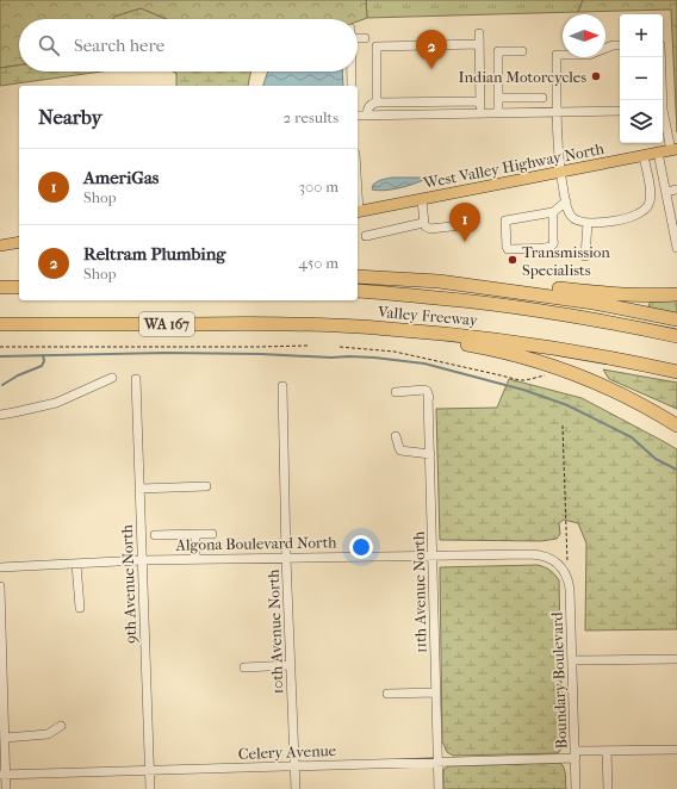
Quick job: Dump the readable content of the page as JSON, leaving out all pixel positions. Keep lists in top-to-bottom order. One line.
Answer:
{"streets":{"highway":["Valley Freeway","WA 167"],"main road":["West Valley Highway North"],"street":["Algona Boulevard North","9th Avenue North","11th Avenue North","10th Avenue North","Boundary Boulevard","Celery Avenue"]},"crossings":[["Algona Boulevard North","9th Avenue North"],["Algona Boulevard North","11th Avenue North"],["Algona Boulevard North","10th Avenue North"],["Algona Boulevard North","Boundary Boulevard"],["9th Avenue North","Celery Avenue"],["11th Avenue North","Celery Avenue"],["10th Avenue North","Celery Avenue"],["Boundary Boulevard","Celery Avenue"]],"places":["Indian Motorcycles","Transmission Specialists"],"north":"right","page":{"map_buttons":["+","−"],"search":"Search here","pins":["2","1"],"heading":["Nearby","2 results"],"list":[{"mark":"1","name":"AmeriGas","note":"Shop","value":"300 m"},{"mark":"2","name":"Reltram Plumbing","note":"Shop","value":"450 m"}]}}
